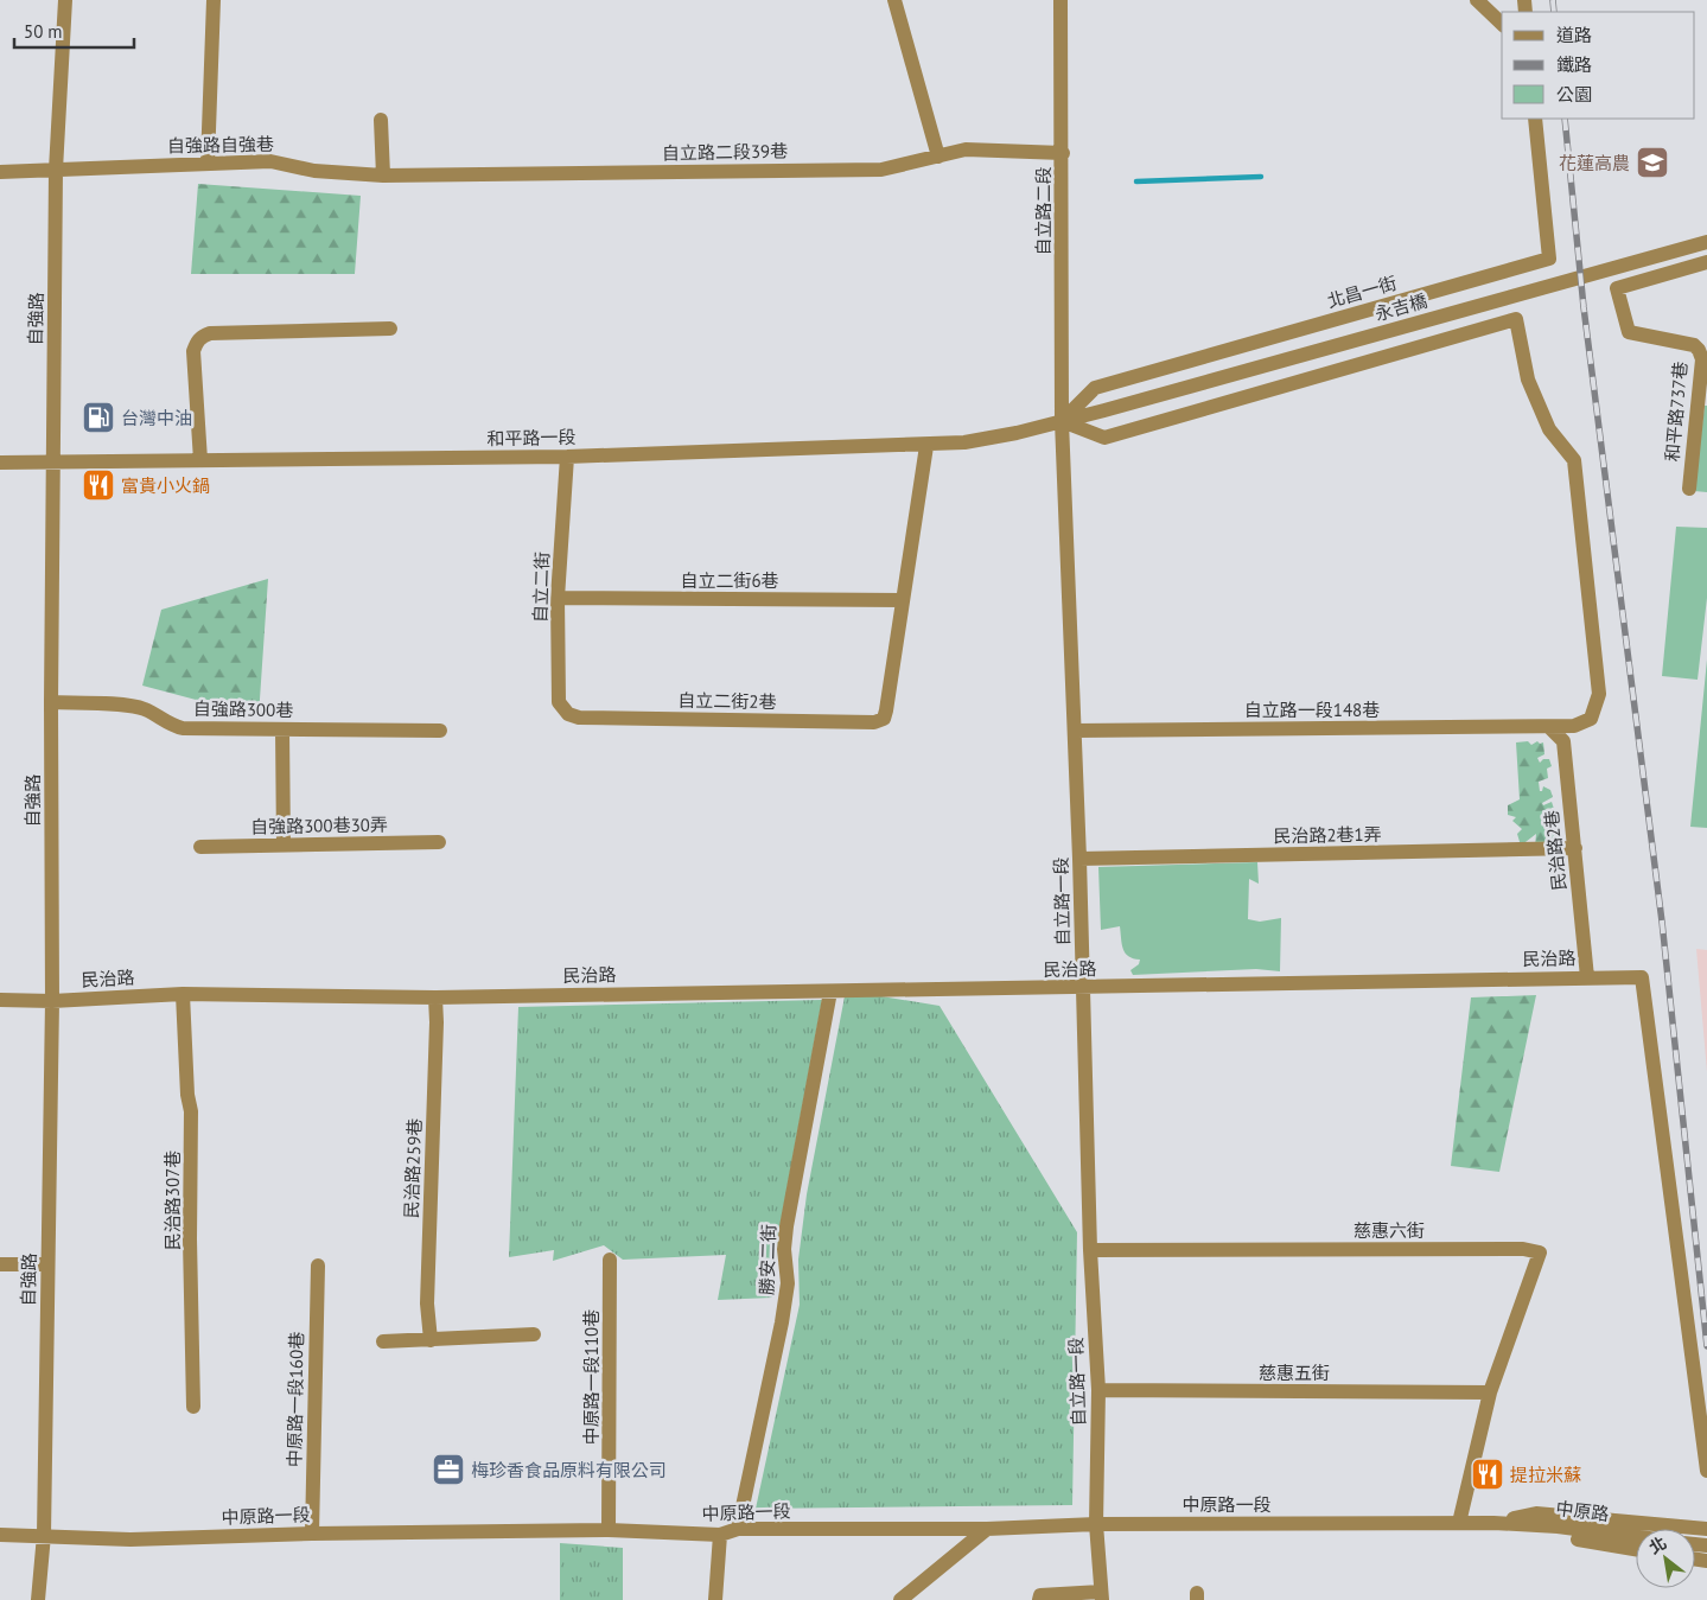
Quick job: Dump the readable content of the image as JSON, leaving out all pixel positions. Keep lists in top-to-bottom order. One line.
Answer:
{"streets":{"street":["自強路自強巷","自立路二段39巷","自立路二段","北昌一街","永吉橋","自強路","和平路737巷","和平路一段","自立二街6巷","自立二街","自立二街2巷","自強路300巷","自立路一段148巷","自強路300巷30弄","民治路2巷1弄","民治路2巷","自立路一段","民治路","民治路259巷","民治路307巷","慈惠六街","勝安二街","慈惠五街","中原路一段110巷","中原路一段160巷","中原路一段","中原路"]},"crossings":[["自強路自強巷","自立路二段39巷"],["自強路自強巷","自強路"],["自立路二段39巷","自立路二段"],["自立路二段","北昌一街"],["自立路二段","永吉橋"],["自立路二段","和平路一段"],["自立路二段","自立路一段148巷"],["自立路二段","自立路一段"],["北昌一街","永吉橋"],["北昌一街","和平路一段"],["北昌一街","自立路一段148巷"],["北昌一街","自立路一段"],["永吉橋","和平路一段"],["永吉橋","自立路一段148巷"],["永吉橋","自立路一段"],["自強路","和平路一段"],["自強路","自強路300巷"],["自強路","民治路"],["自強路","中原路一段"],["和平路一段","自立二街"],["和平路一段","自立路一段148巷"],["和平路一段","自立路一段"],["自立二街6巷","自立二街"],["自立二街6巷","自立二街2巷"],["自立二街","自立二街2巷"],["自立路一段148巷","民治路2巷"],["自立路一段148巷","自立路一段"],["民治路2巷1弄","民治路2巷"],["民治路2巷1弄","自立路一段"],["民治路2巷","民治路"],["自立路一段","民治路"],["自立路一段","慈惠六街"],["自立路一段","慈惠五街"],["自立路一段","中原路一段"],["民治路","民治路259巷"],["民治路","民治路307巷"],["民治路","勝安二街"],["慈惠六街","慈惠五街"],["勝安二街","中原路一段"],["中原路一段110巷","中原路一段"],["中原路一段160巷","中原路一段"],["中原路一段","中原路"]],"places":{"school or university":["花蓮高農"],"fuel station":["台灣中油"],"restaurant":["富貴小火鍋","提拉米蘇"],"office":["梅珍香食品原料有限公司"]},"legend":["道路","鐵路","公園"],"scale_bar":"50 m","north":"top left"}
